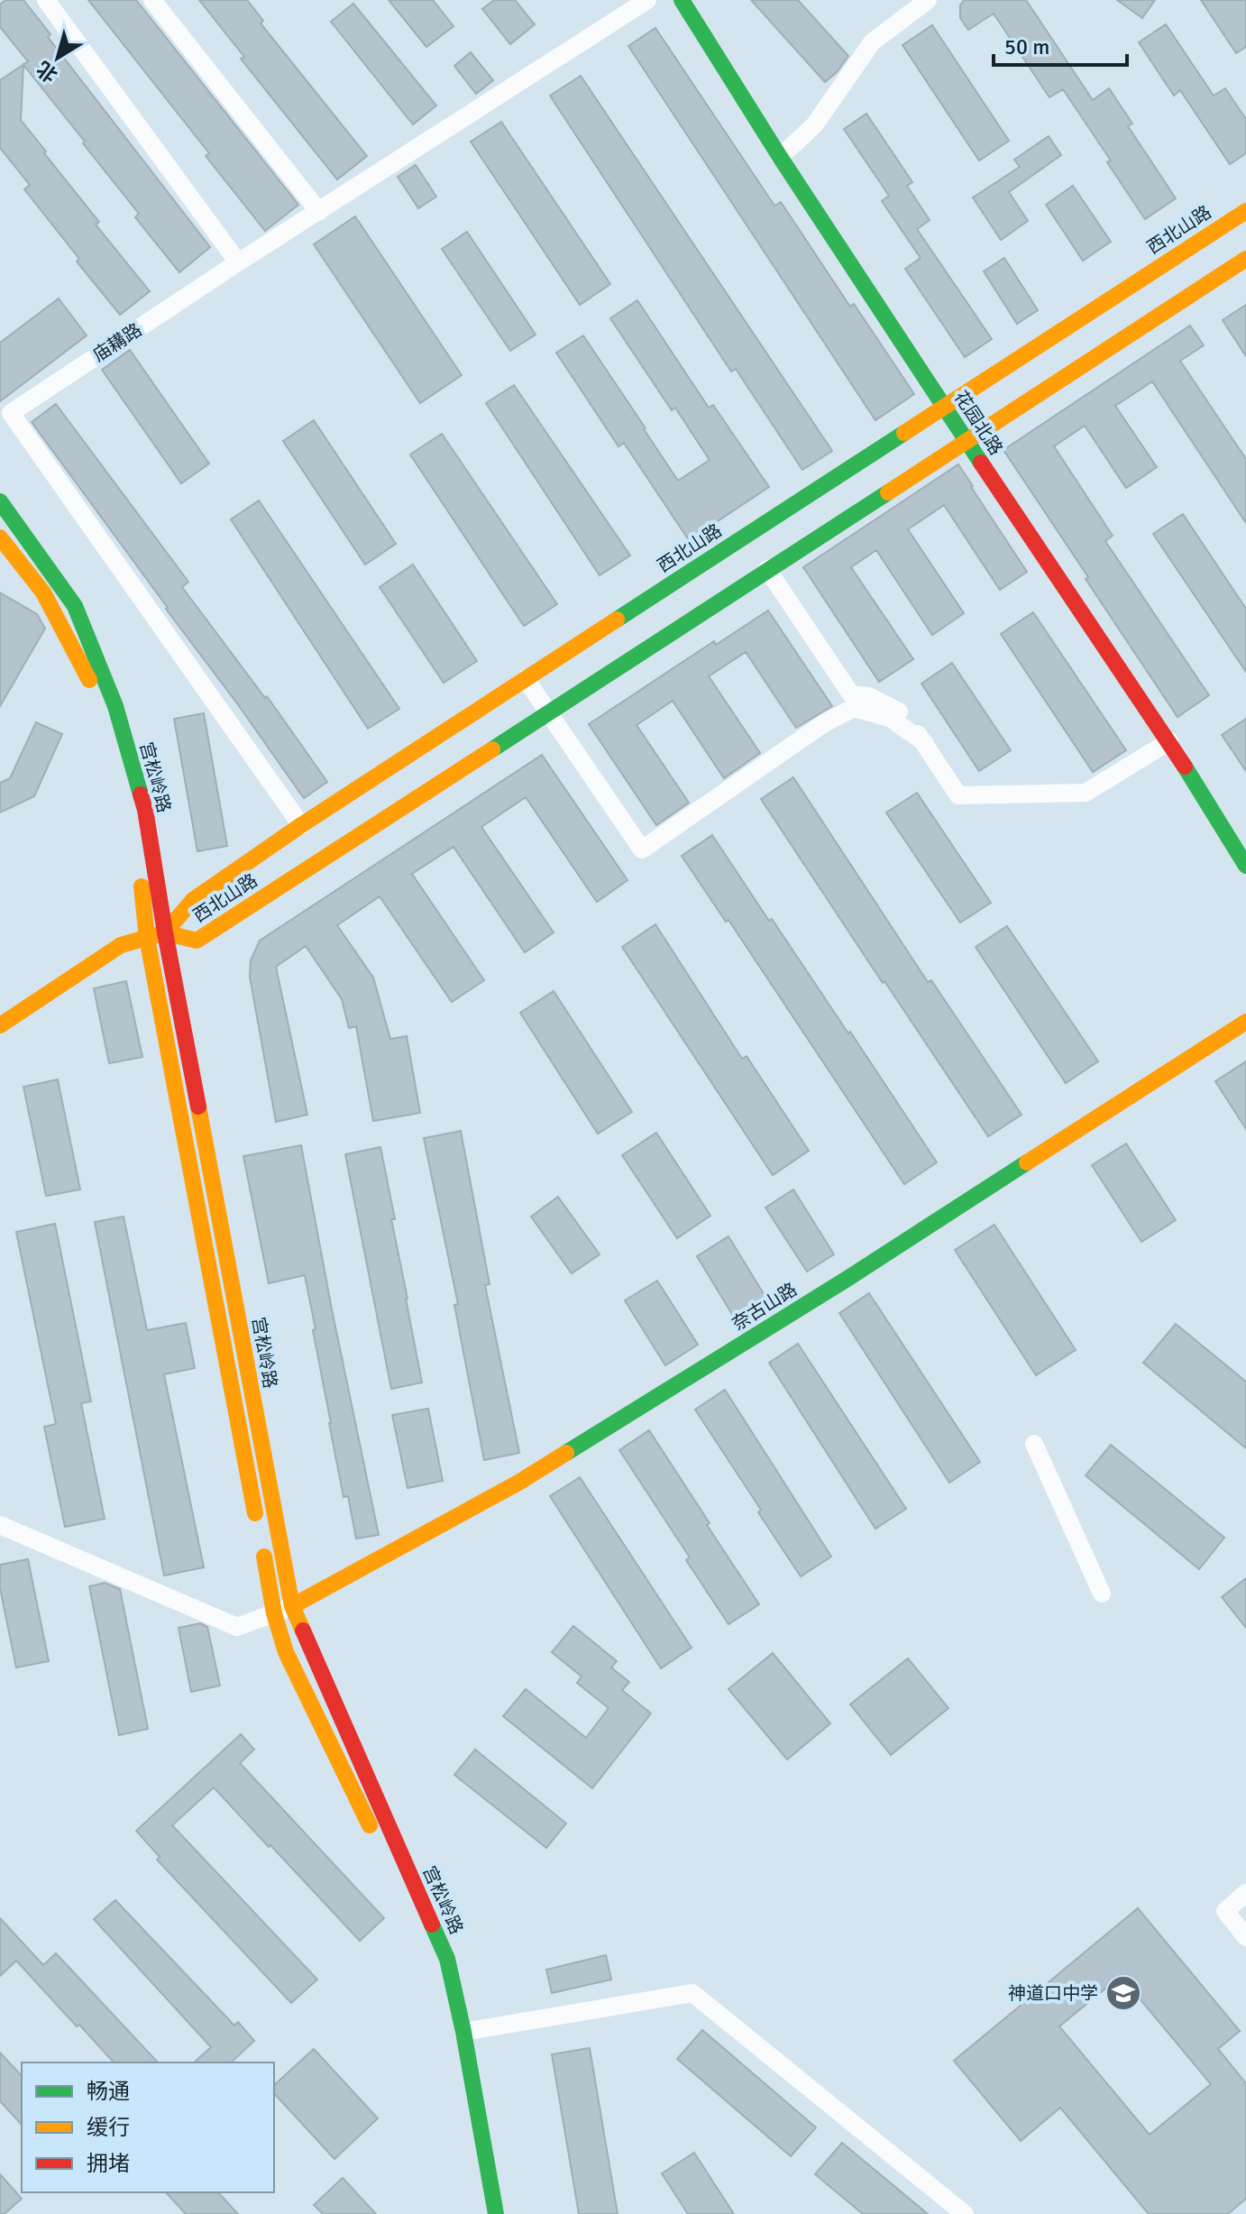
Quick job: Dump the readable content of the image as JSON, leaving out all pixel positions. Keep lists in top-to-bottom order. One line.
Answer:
{"streets":{"main road":["西北山路","花园北路","宫松岭路","奈古山路"],"street":["庙耩路"]},"crossings":[["西北山路","庙耩路"],["西北山路","花园北路"],["西北山路","宫松岭路"],["宫松岭路","奈古山路"]],"places":{"school or university":["神道口中学"]},"legend":["畅通","缓行","拥堵"],"scale_bar":"50 m","north":"bottom left"}
